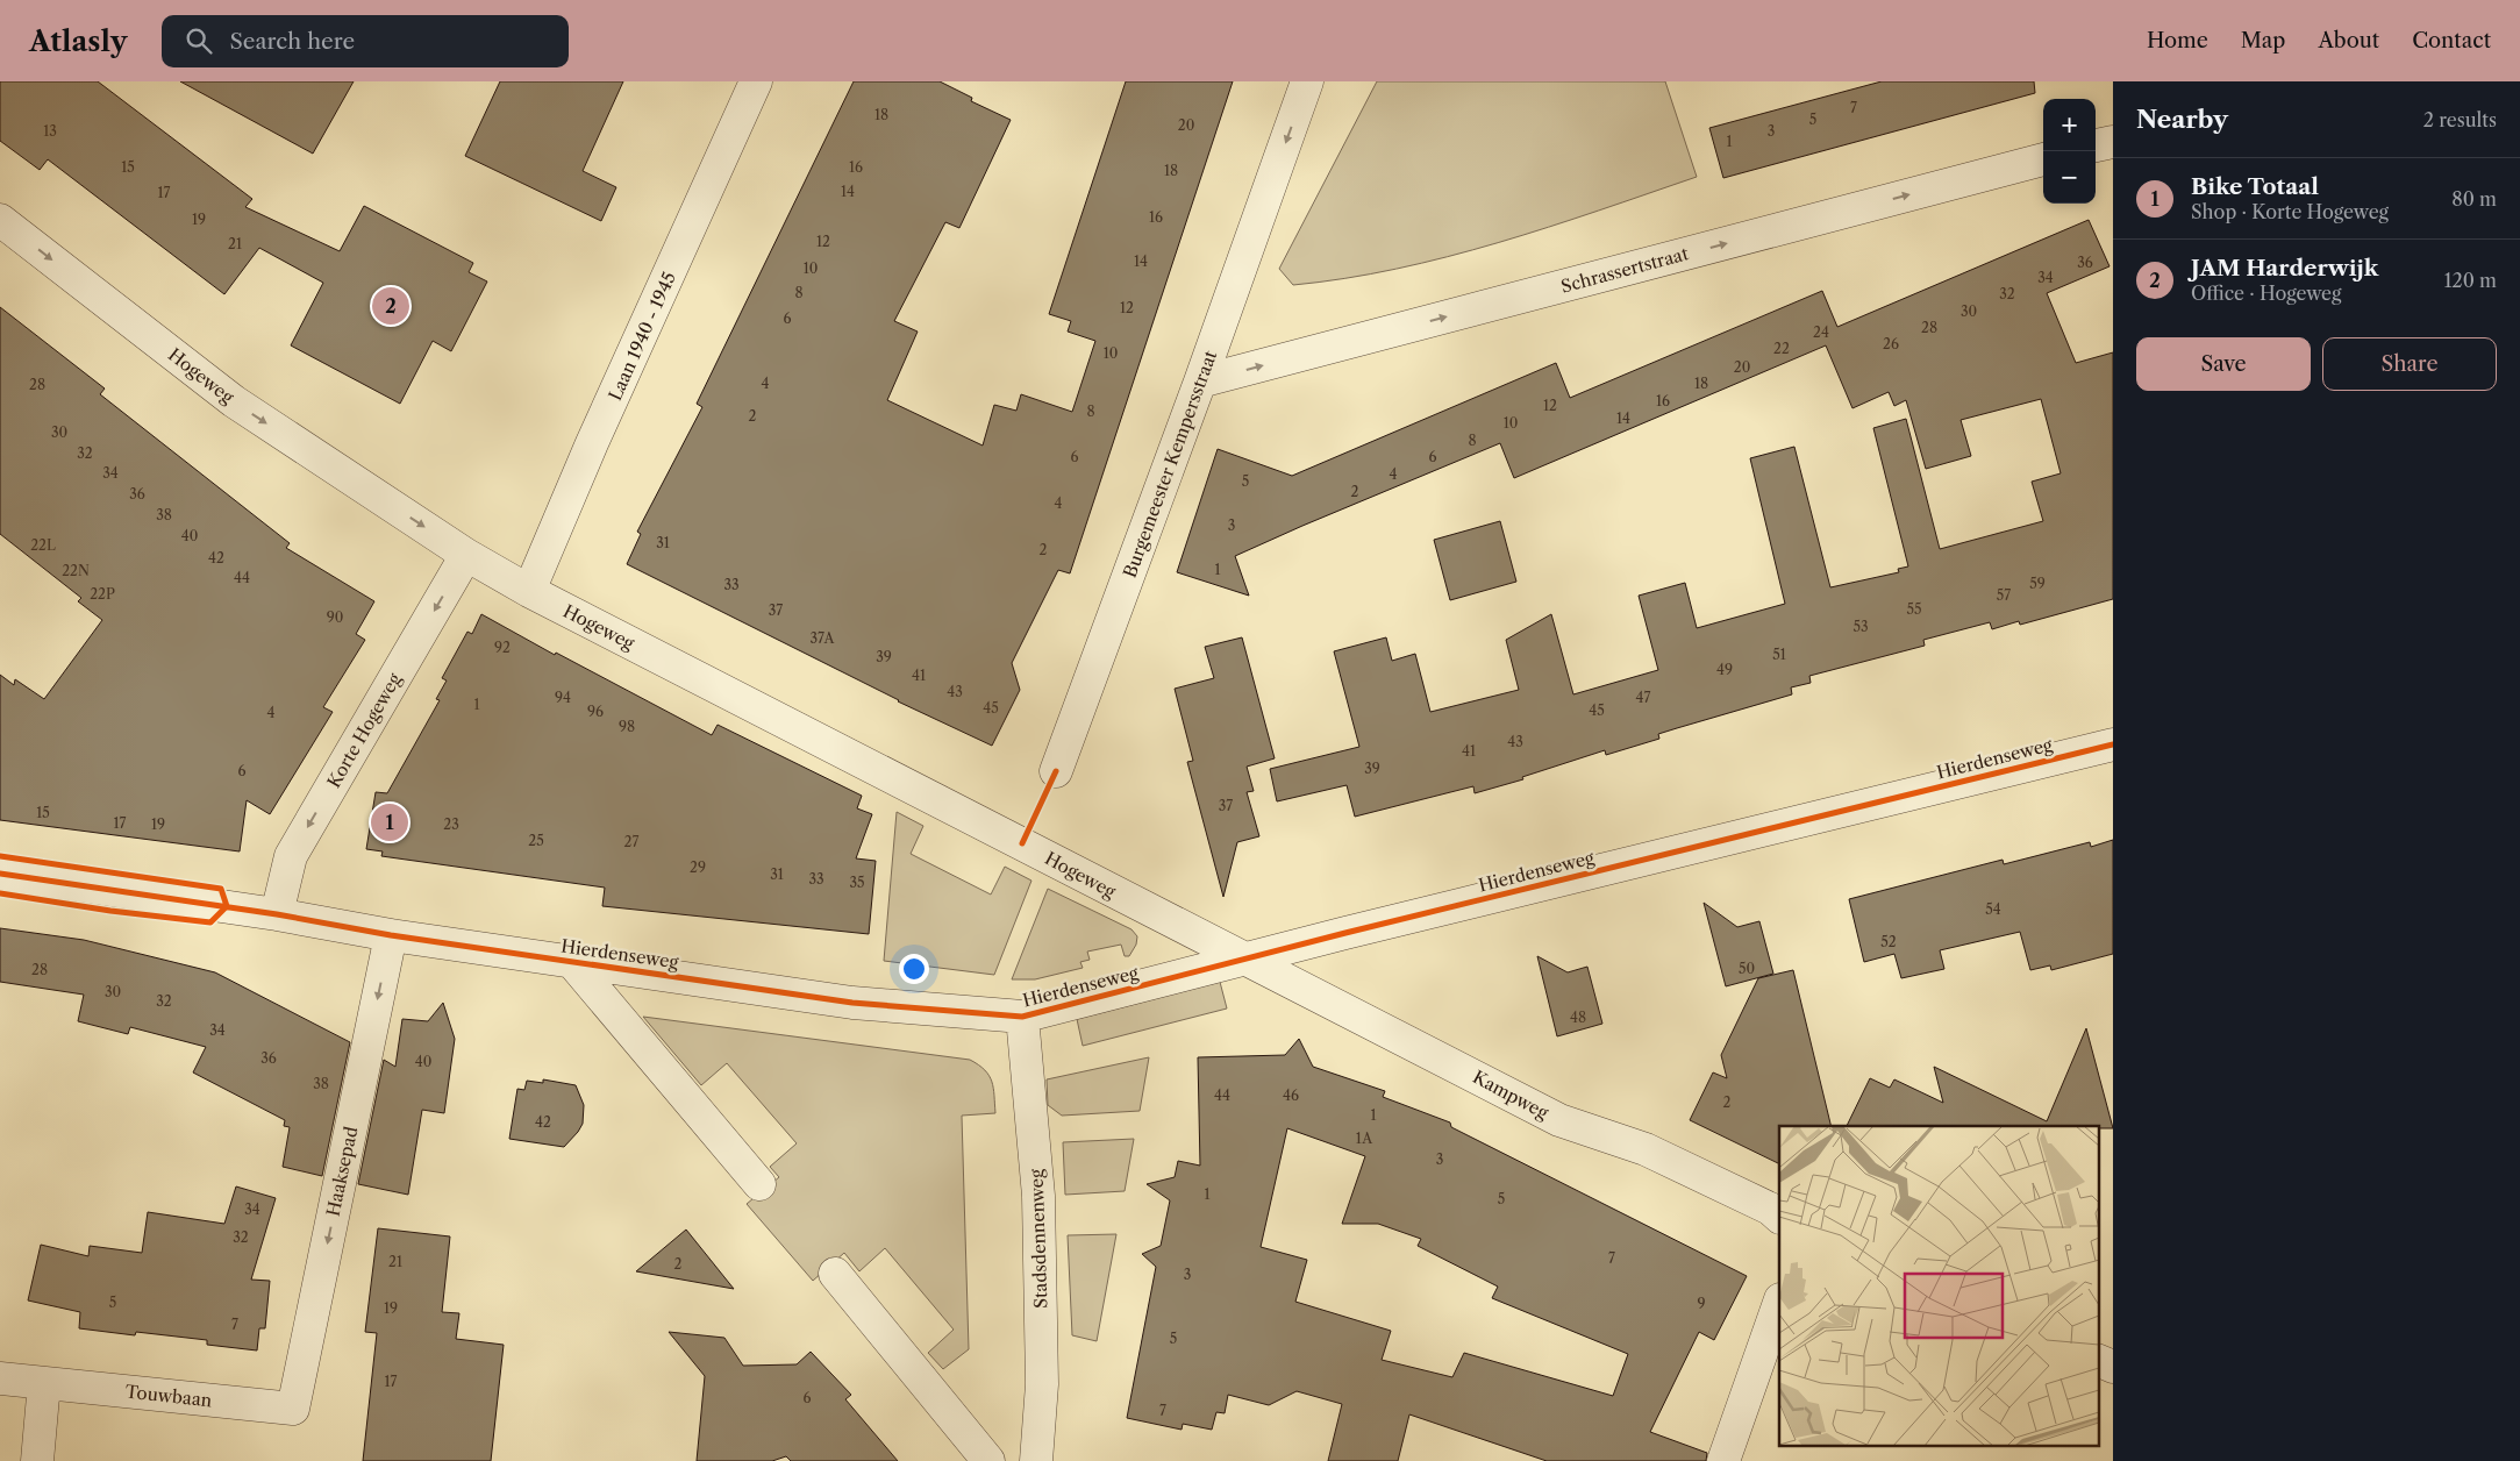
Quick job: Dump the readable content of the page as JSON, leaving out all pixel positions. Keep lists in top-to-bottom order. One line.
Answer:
{"streets":{"street":["Schrassertstraat","Laan 1940 - 1945","Hogeweg","Burgemeester Kempersstraat","Korte Hogeweg","Hierdenseweg","Kampweg","Haaksepad","Stadsdennenweg","Touwbaan"]},"crossings":[["Schrassertstraat","Burgemeester Kempersstraat"],["Laan 1940 - 1945","Hogeweg"],["Hogeweg","Korte Hogeweg"],["Hogeweg","Hierdenseweg"],["Hogeweg","Kampweg"],["Korte Hogeweg","Hierdenseweg"],["Hierdenseweg","Kampweg"],["Hierdenseweg","Haaksepad"],["Hierdenseweg","Stadsdennenweg"],["Haaksepad","Touwbaan"]],"one_way":["Schrassertstraat","Hogeweg","Burgemeester Kempersstraat","Korte Hogeweg","Haaksepad"],"house_numbers":["7","18","5","20","13","3","1","15","16","18","14","17","16","19","12","21","14","36","10","34","8","32","12","30","6","28","24","26","22","10","20","4","18","28","16","12","8","2","14","10","30","8","32","6","6","34","4","5","2","36","4","38","3","40","31","22L","2","42","1","22N","44","59","33","22P","57","55","37","90","53","37A","92","51","39","49","41","43","94","47","1","45","45","96","4","98","43","41","39","6","37","15","17","19","23","25","27","29","31","33","35","54","52","50","28","30","32","48","34","36","40","38","44","46","2","1","42","1A","3","1","5","34","32","7","21","2","3","5","9","19","7","5","17","6","7"],"page":{"header":"Atlasly","search":"Search here","nav":["Home","Map","About","Contact"],"heading":["Nearby","2 results"],"map_buttons":["+","−"],"list":[{"mark":"1","name":"Bike Totaal","note":"Shop · Korte Hogeweg","value":"80 m"},{"mark":"2","name":"JAM Harderwijk","note":"Office · Hogeweg","value":"120 m"}],"pins":["2","1"],"buttons":["Save","Share"]}}
